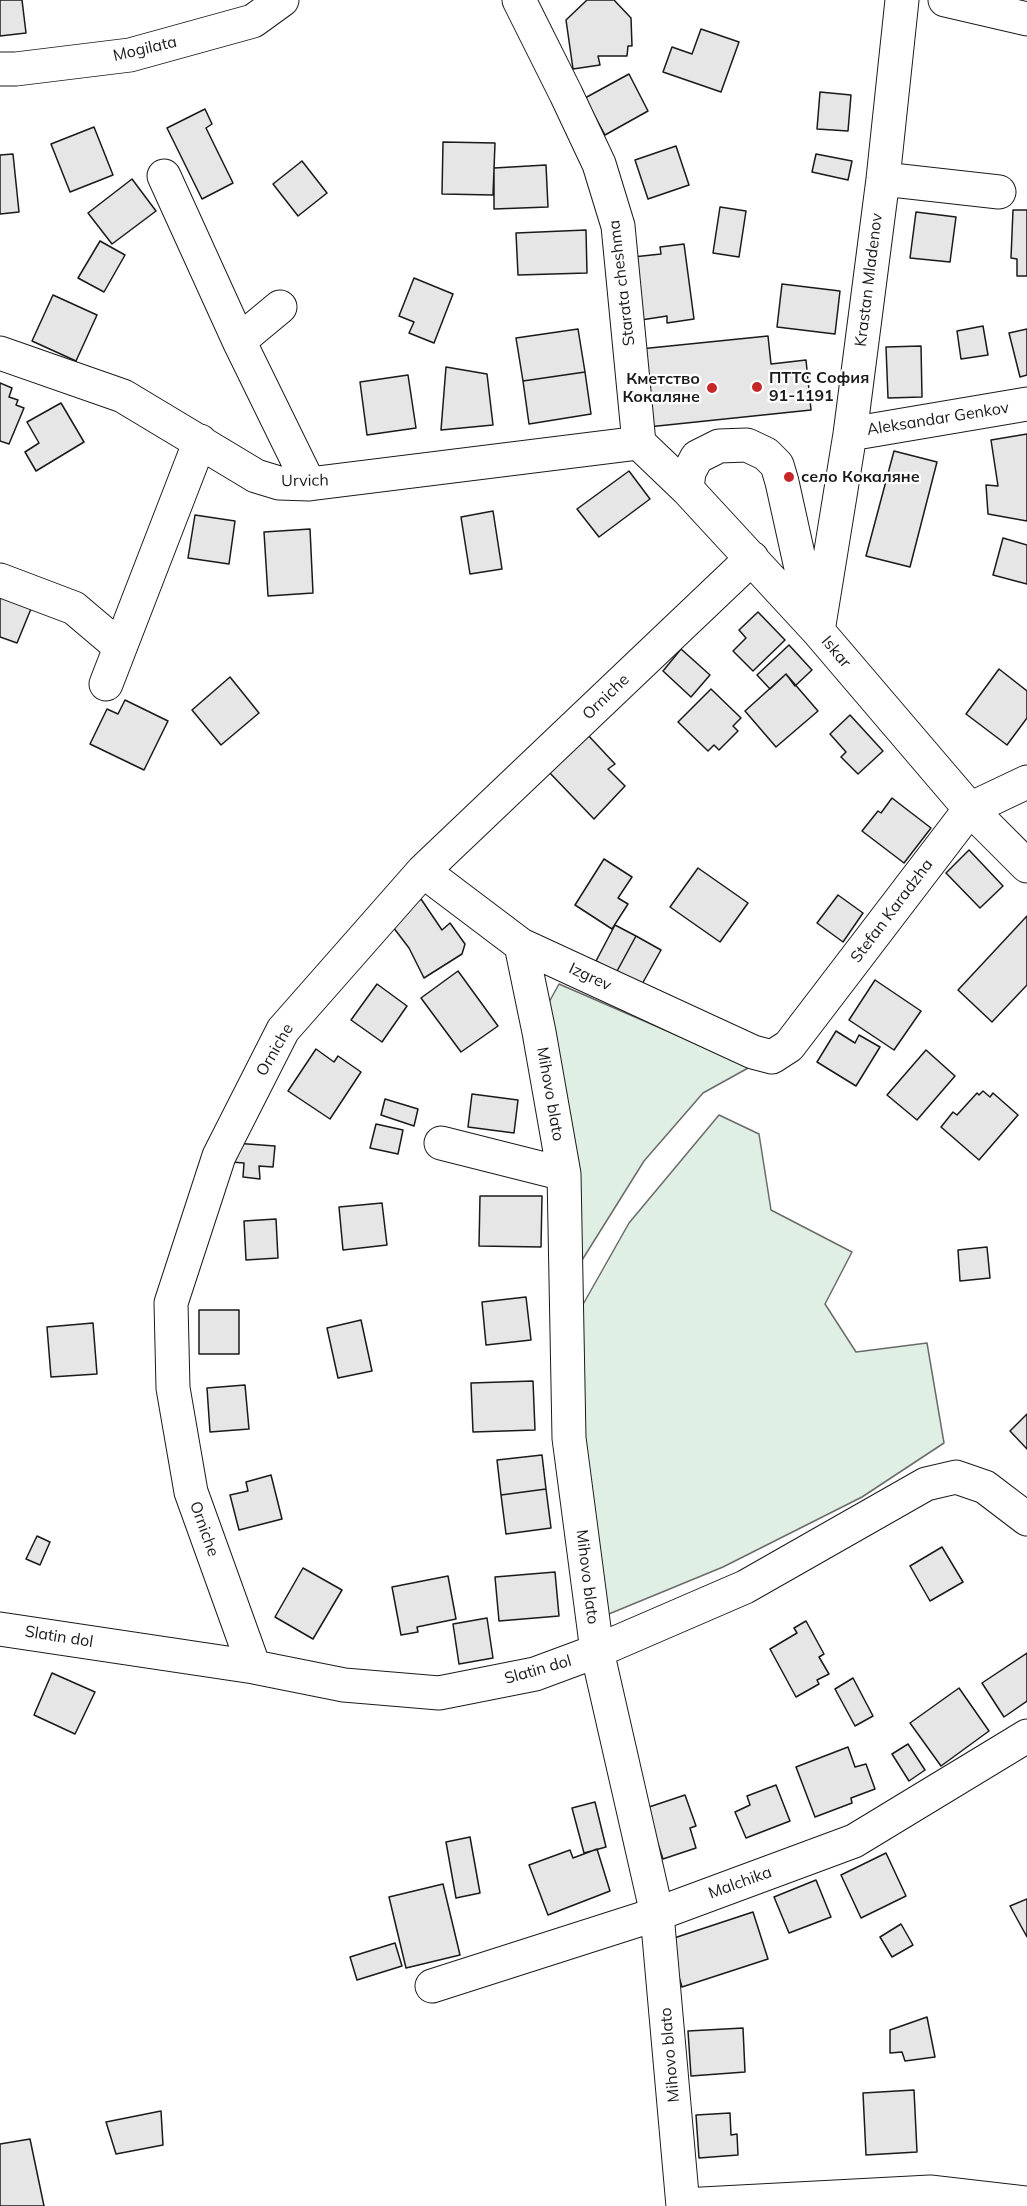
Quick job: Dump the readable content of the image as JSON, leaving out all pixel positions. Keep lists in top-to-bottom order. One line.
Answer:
{"streets":{"street":["Mogilata","Krastan Mladenov","Starata cheshma","Aleksandar Genkov","Urvich","Iskar","Orniche","Stefan Karadzha","Izgrev","Mihovo blato","Slatin dol","Malchika"]},"crossings":[["Krastan Mladenov","Aleksandar Genkov"],["Krastan Mladenov","Iskar"],["Starata cheshma","Urvich"],["Starata cheshma","Iskar"],["Urvich","Iskar"],["Iskar","Orniche"],["Iskar","Stefan Karadzha"],["Orniche","Izgrev"],["Orniche","Slatin dol"],["Stefan Karadzha","Izgrev"],["Izgrev","Mihovo blato"],["Mihovo blato","Slatin dol"],["Mihovo blato","Malchika"]],"places":["ПТТС София 91-1191","Кметство Кокаляне","село Кокаляне"]}
